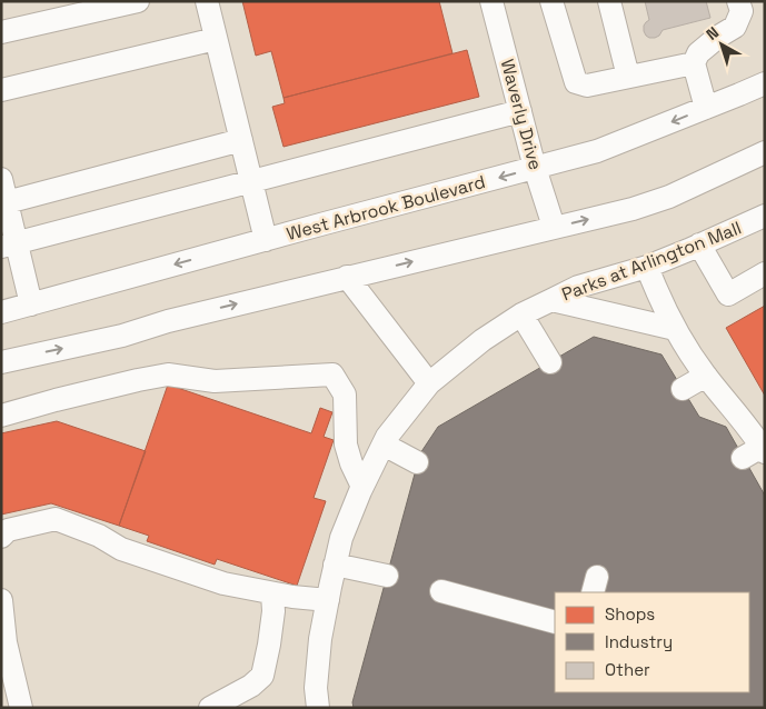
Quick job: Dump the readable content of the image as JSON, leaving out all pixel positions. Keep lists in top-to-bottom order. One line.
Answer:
{"streets":{"street":["Waverly Drive","West Arbrook Boulevard","Parks at Arlington Mall"]},"crossings":[["Waverly Drive","West Arbrook Boulevard"]],"legend":["Shops","Industry","Other"],"north":"top left"}
